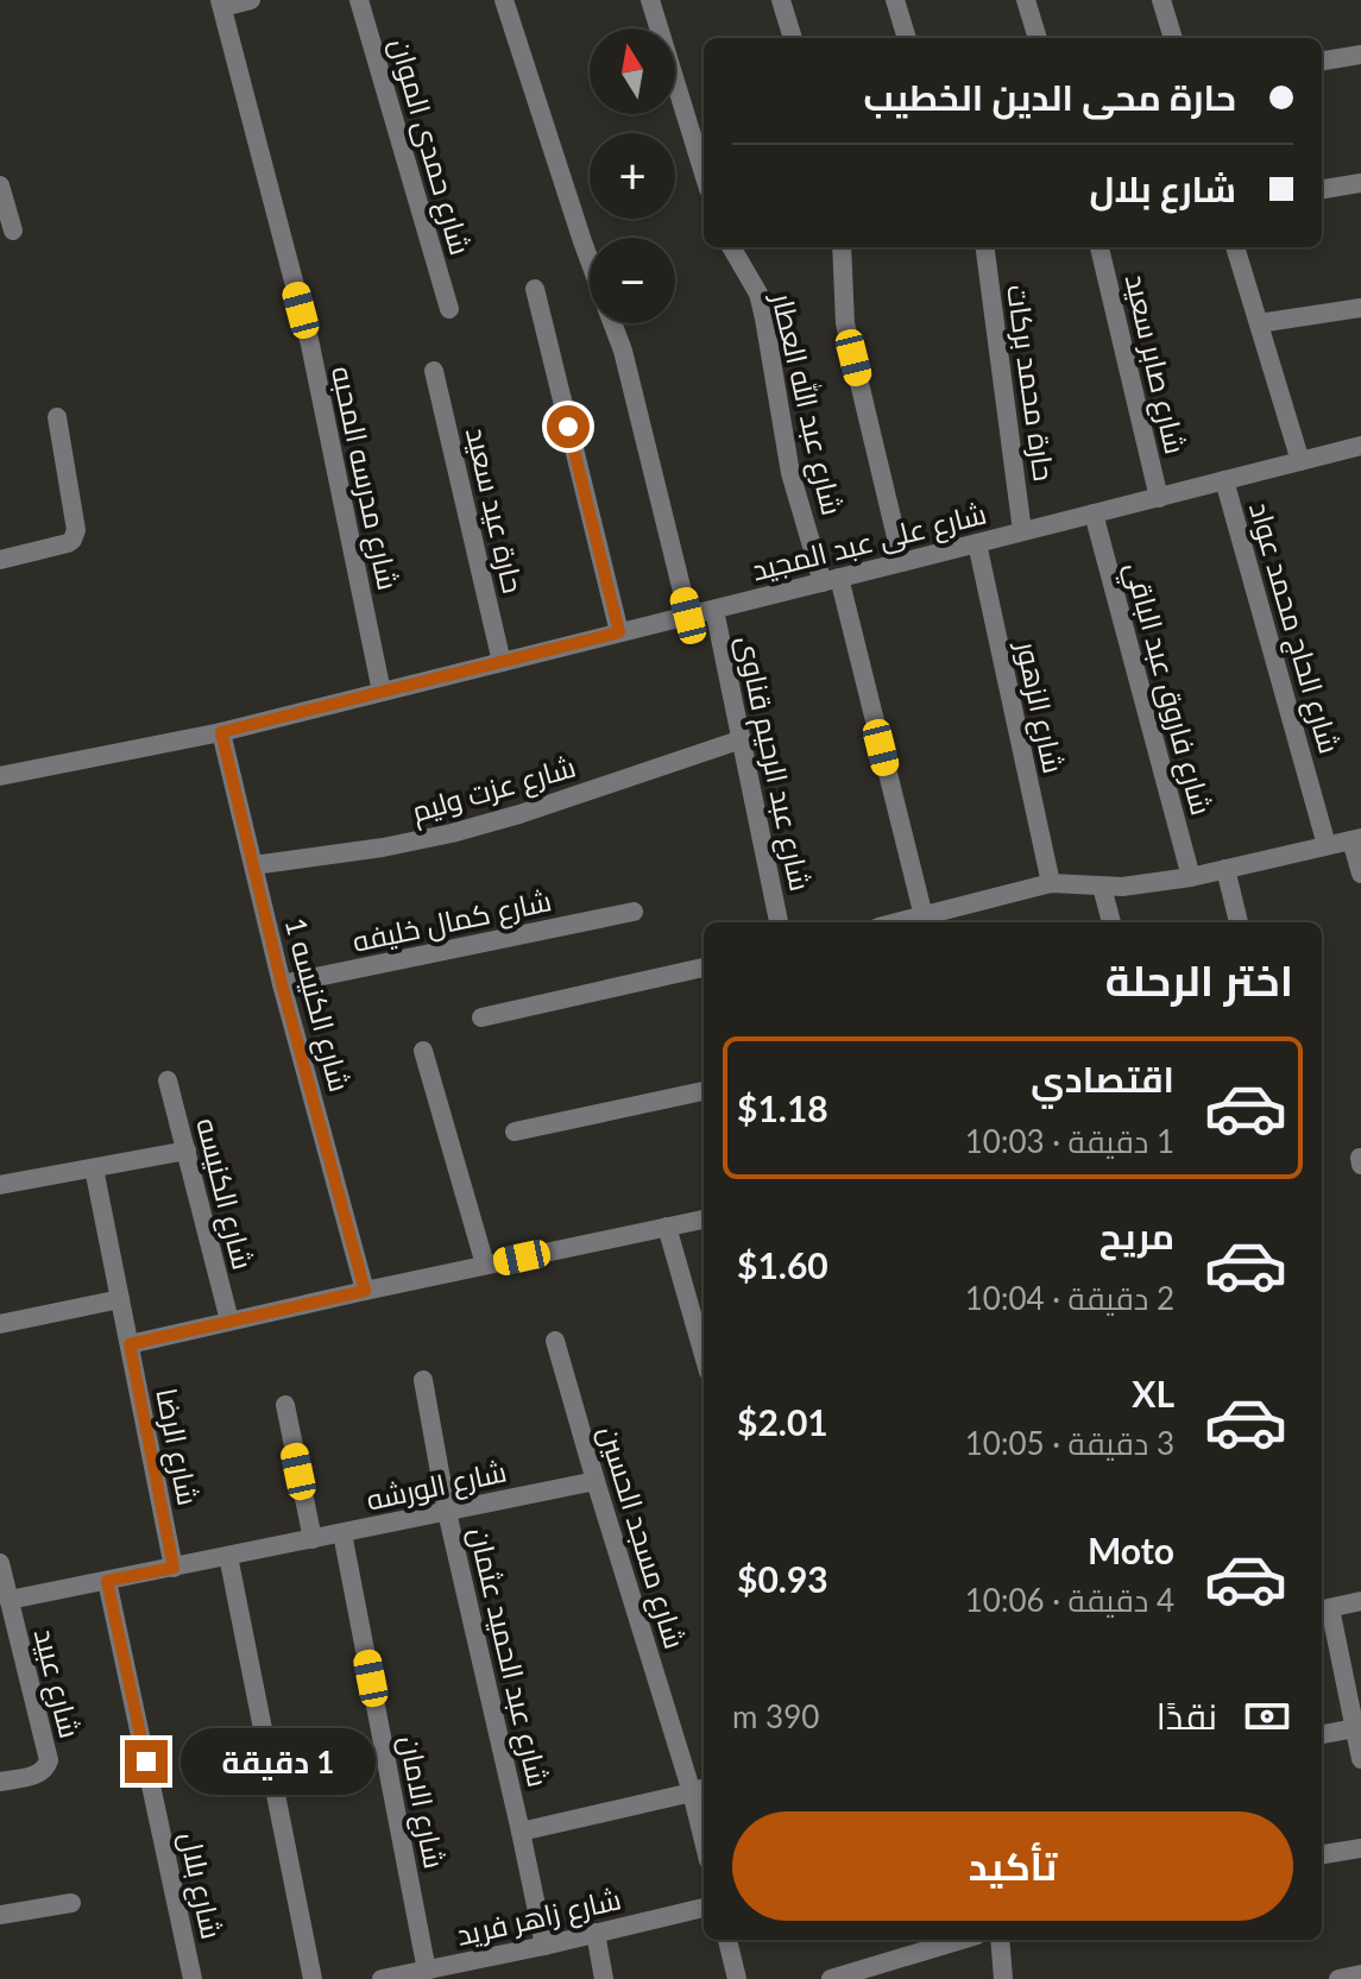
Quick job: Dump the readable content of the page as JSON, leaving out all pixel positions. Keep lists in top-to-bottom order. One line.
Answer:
{"streets":{"street":["شارع حمدى الموان","شارع صابر سعيد","حارة محمد بركات","شارع عبد الله العطار","شارع مدرسه المحبه","حارة عيد سعيد","شارع على عبد المجيد","شارع الحاج محمد عواد","شارع فاروق عبد الباقي","شارع الزهور","شارع عبد الرحيم قناوى","شارع عزت وليم","شارع كمال خليفه","شارع الكنيسه 1","شارع الكنيسه","شارع الرضا","شارع الورشه","شارع مسجد الحسين","شارع عبد الحميد عثمان","شارع عبيد","شارع الامان","شارع بلال","شارع زاهر فريد"]},"crossings":[["شارع صابر سعيد","شارع على عبد المجيد"],["حارة محمد بركات","شارع على عبد المجيد"],["شارع عبد الله العطار","شارع على عبد المجيد"],["شارع مدرسه المحبه","شارع على عبد المجيد"],["حارة عيد سعيد","شارع على عبد المجيد"],["شارع على عبد المجيد","شارع الحاج محمد عواد"],["شارع على عبد المجيد","شارع فاروق عبد الباقي"],["شارع على عبد المجيد","شارع الزهور"],["شارع على عبد المجيد","شارع عبد الرحيم قناوى"],["شارع على عبد المجيد","شارع الكنيسه 1"],["شارع عبد الرحيم قناوى","شارع عزت وليم"],["شارع عزت وليم","شارع الكنيسه 1"],["شارع كمال خليفه","شارع الكنيسه 1"],["شارع الرضا","شارع الورشه"],["شارع الورشه","شارع مسجد الحسين"],["شارع الورشه","شارع عبد الحميد عثمان"],["شارع الورشه","شارع عبيد"],["شارع الورشه","شارع الامان"],["شارع الورشه","شارع بلال"],["شارع عبد الحميد عثمان","شارع زاهر فريد"],["شارع الامان","شارع زاهر فريد"]],"north":"top","page":{"map_buttons":["+","−"],"banner":["حارة محى الدين الخطيب","شارع بلال"],"heading":"اختر الرحلة","list":[{"name":"اقتصادي","note":"1 دقيقة · 10:03","value":"$1.18"},{"name":"مريح","note":"2 دقيقة · 10:04","value":"$1.60"},{"name":"XL","note":"3 دقيقة · 10:05","value":"$2.01"},{"name":"Moto","note":"4 دقيقة · 10:06","value":"$0.93"}],"pay":["نقدًا","390 m"],"bubble":"1 دقيقة","buttons":"تأكيد"}}
